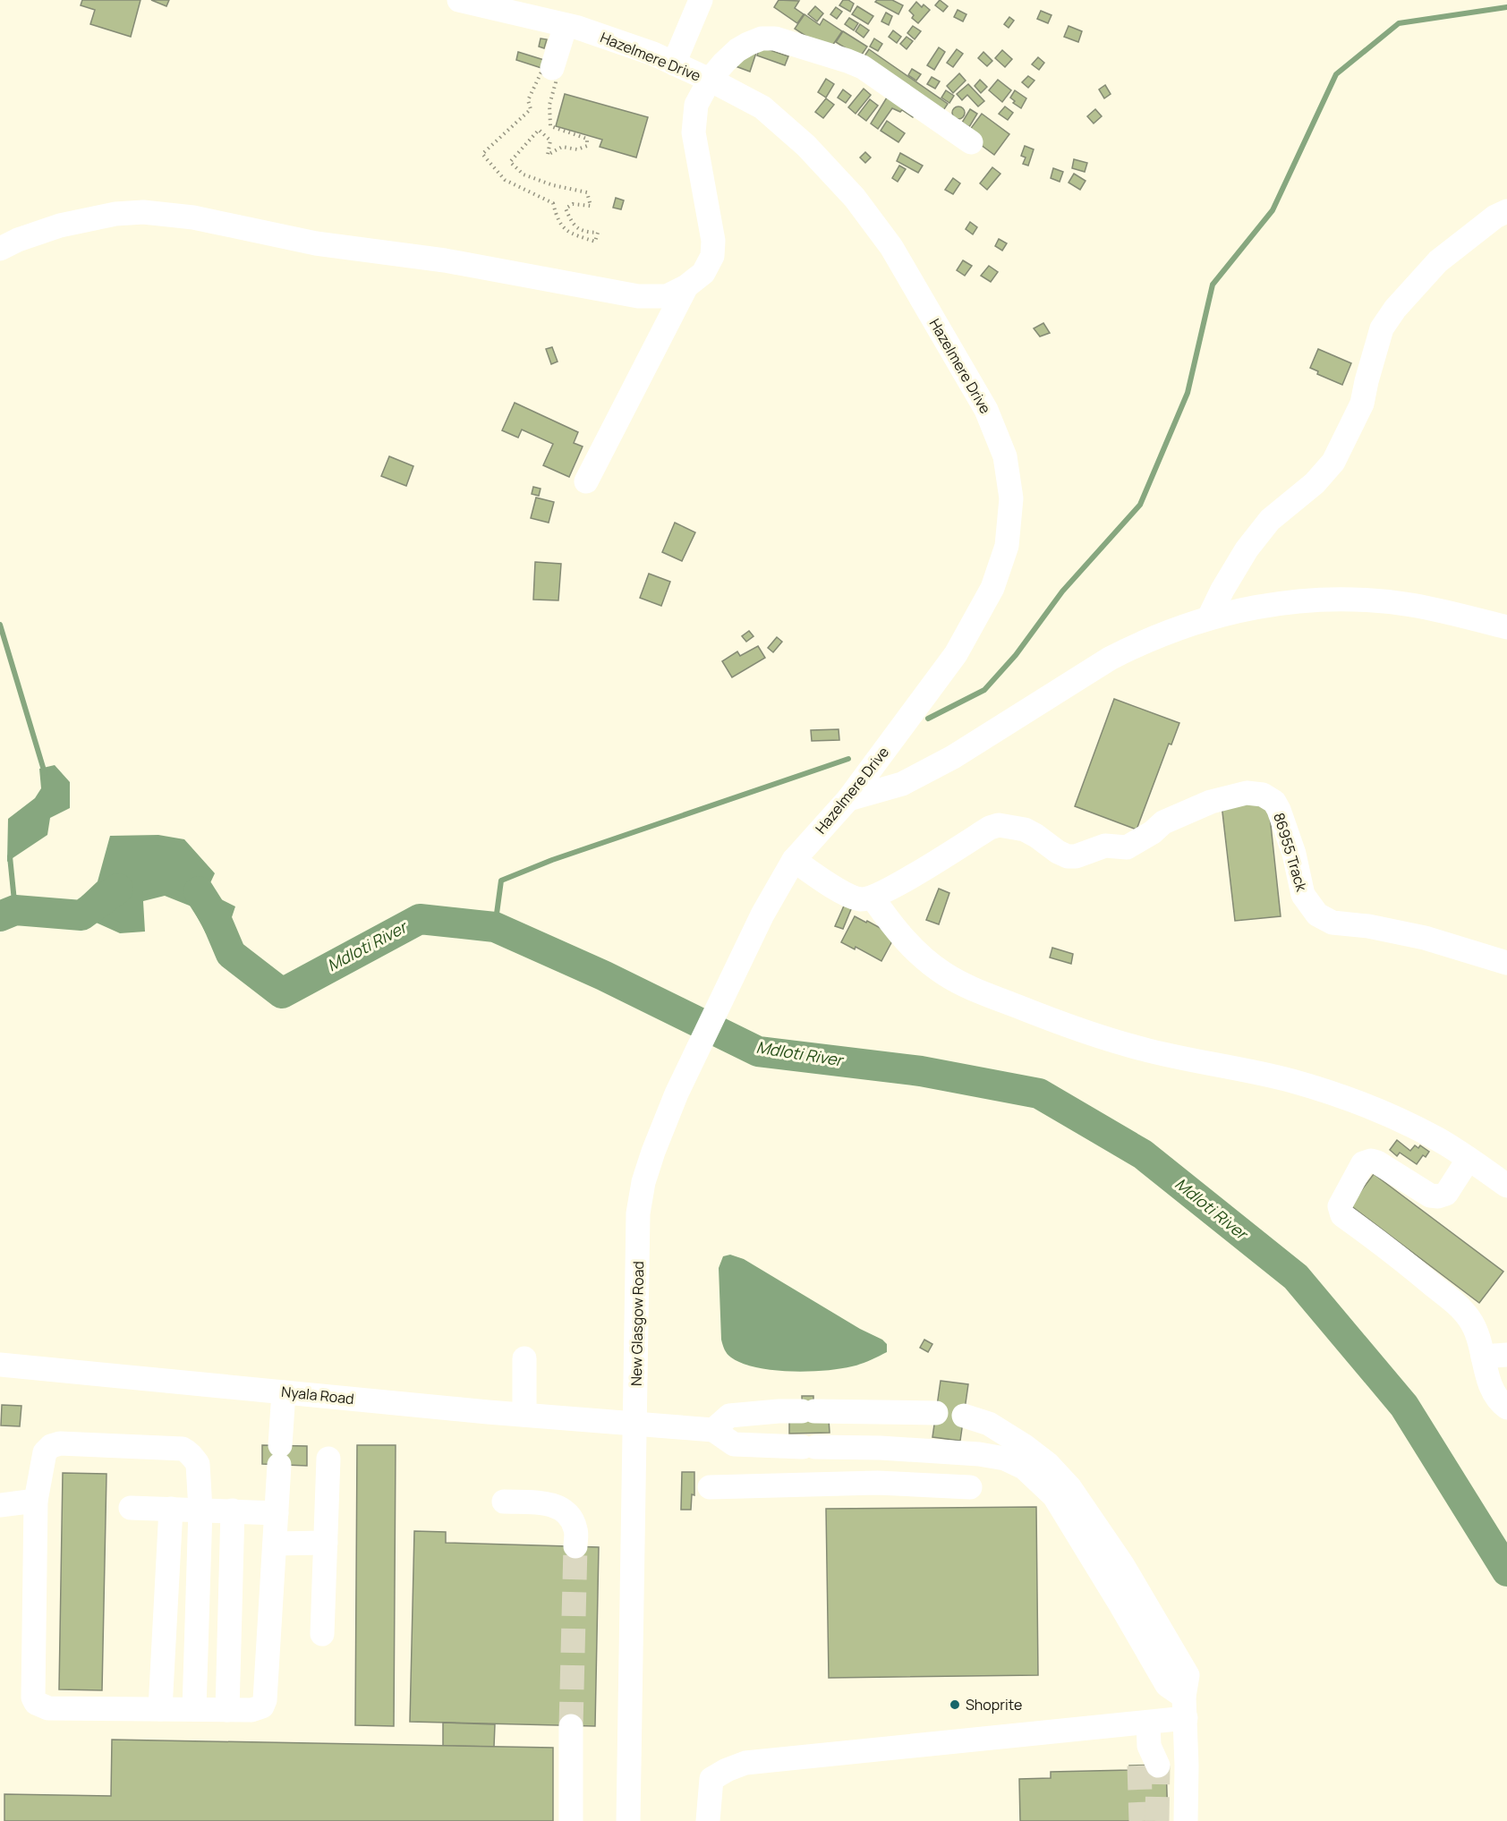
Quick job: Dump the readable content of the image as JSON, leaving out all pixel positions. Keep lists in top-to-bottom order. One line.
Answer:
{"streets":{"street":["Hazelmere Drive","86955 Track","New Glasgow Road","Nyala Road"]},"crossings":[["Hazelmere Drive","New Glasgow Road"],["New Glasgow Road","Nyala Road"]],"water":["Mdloti River"],"places":["Shoprite"]}
